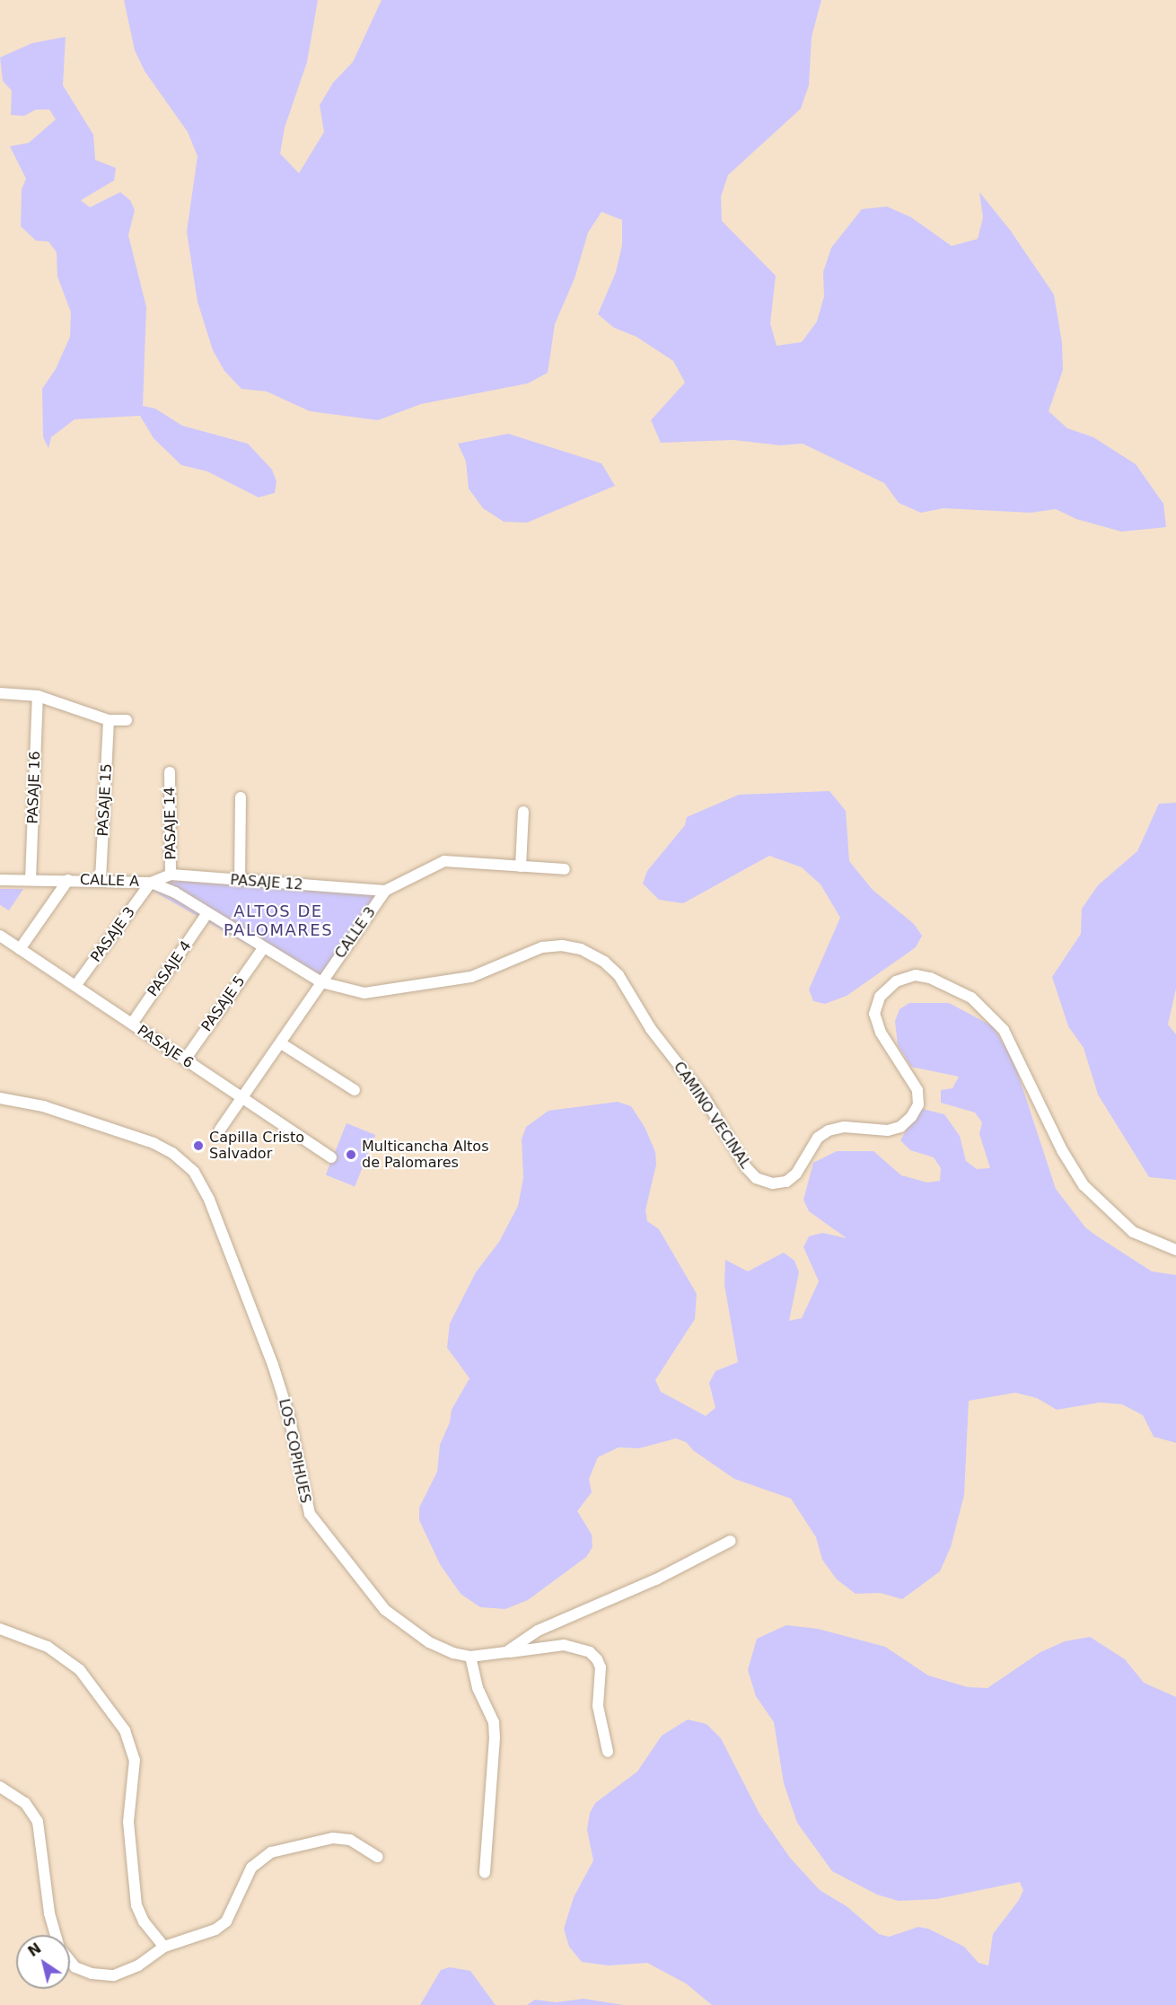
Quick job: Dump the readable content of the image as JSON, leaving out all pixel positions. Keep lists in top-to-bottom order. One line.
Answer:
{"streets":{"street":["PASAJE 16","PASAJE 15","PASAJE 14","CALLE A","PASAJE 12","CALLE 3","PASAJE 3","PASAJE 4","PASAJE 5","PASAJE 6","CAMINO VECINAL","LOS COPIHUES"]},"crossings":[["PASAJE 16","CALLE A"],["PASAJE 15","CALLE A"],["PASAJE 14","PASAJE 12"],["CALLE A","PASAJE 12"],["CALLE A","CALLE 3"],["CALLE A","PASAJE 3"],["CALLE A","PASAJE 4"],["CALLE A","PASAJE 5"],["CALLE A","CAMINO VECINAL"],["PASAJE 12","CALLE 3"],["PASAJE 12","PASAJE 3"],["CALLE 3","PASAJE 6"],["CALLE 3","CAMINO VECINAL"],["PASAJE 3","PASAJE 6"],["PASAJE 4","PASAJE 6"],["PASAJE 5","PASAJE 6"]],"districts":["ALTOS DE PALOMARES"],"places":["Capilla Cristo Salvador","Multicancha Altos de Palomares"],"north":"top left"}
